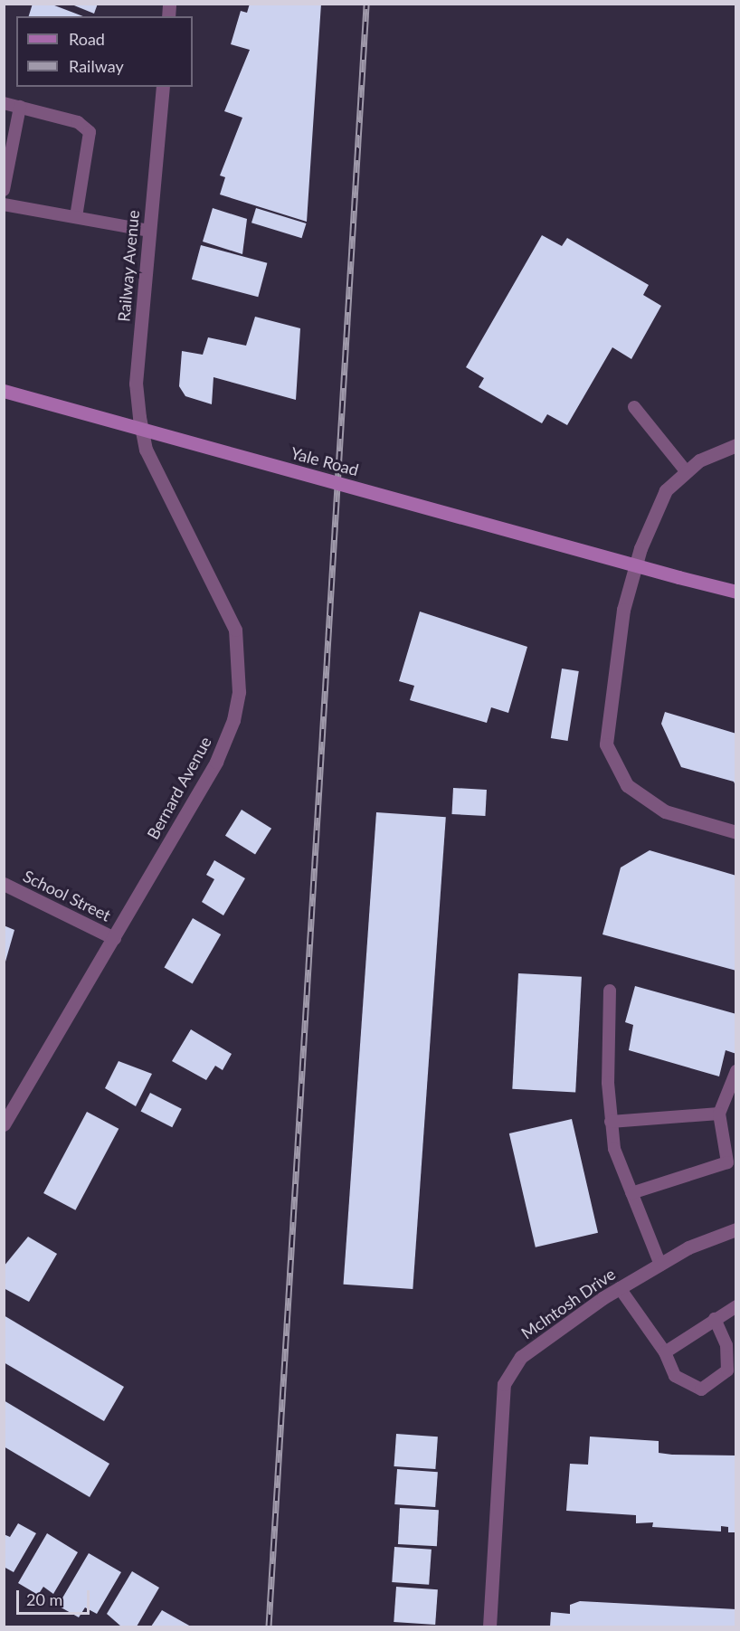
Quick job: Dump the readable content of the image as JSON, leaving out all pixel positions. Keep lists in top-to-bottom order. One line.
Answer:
{"streets":{"main road":["Yale Road"],"street":["Railway Avenue","Bernard Avenue","School Street","McIntosh Drive"]},"crossings":[["Railway Avenue","Bernard Avenue"],["Bernard Avenue","School Street"]],"legend":["Road","Railway"],"scale_bar":"20 m"}
